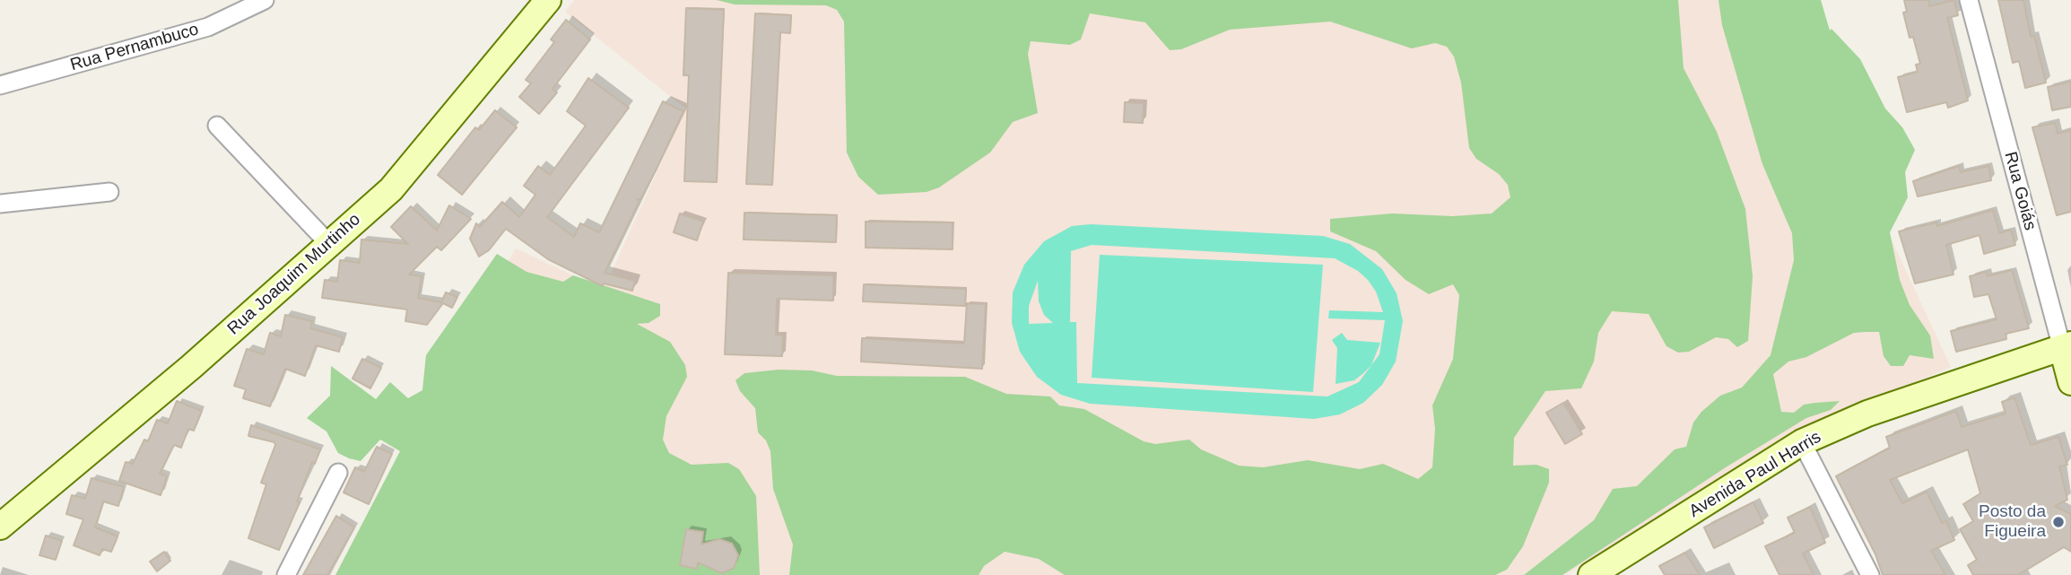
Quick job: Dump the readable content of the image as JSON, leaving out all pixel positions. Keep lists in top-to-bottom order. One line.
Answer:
{"streets":{"main road":["Rua Goiás","Rua Joaquim Murtinho","Avenida Paul Harris"],"street":["Rua Pernambuco"]},"crossings":[["Rua Goiás","Avenida Paul Harris"]],"places":["Posto da Figueira"]}
